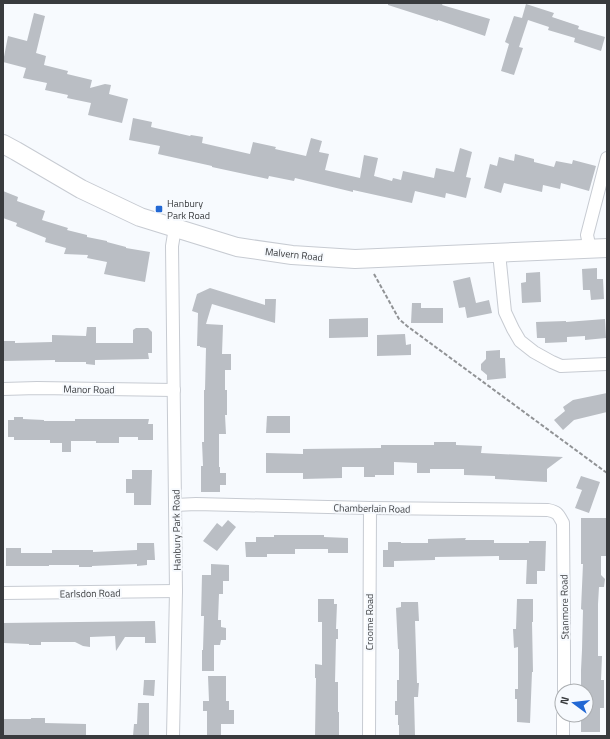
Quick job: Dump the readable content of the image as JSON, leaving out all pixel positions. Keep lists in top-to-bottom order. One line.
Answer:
{"streets":{"main road":["Malvern Road"],"street":["Manor Road","Chamberlain Road","Hanbury Park Road","Earlsdon Road","Stanmore Road","Croome Road"]},"crossings":[["Malvern Road","Hanbury Park Road"],["Manor Road","Hanbury Park Road"],["Chamberlain Road","Hanbury Park Road"],["Chamberlain Road","Stanmore Road"],["Chamberlain Road","Croome Road"],["Hanbury Park Road","Earlsdon Road"]],"places":{"transit":["Hanbury Park Road"]},"north":"left"}
